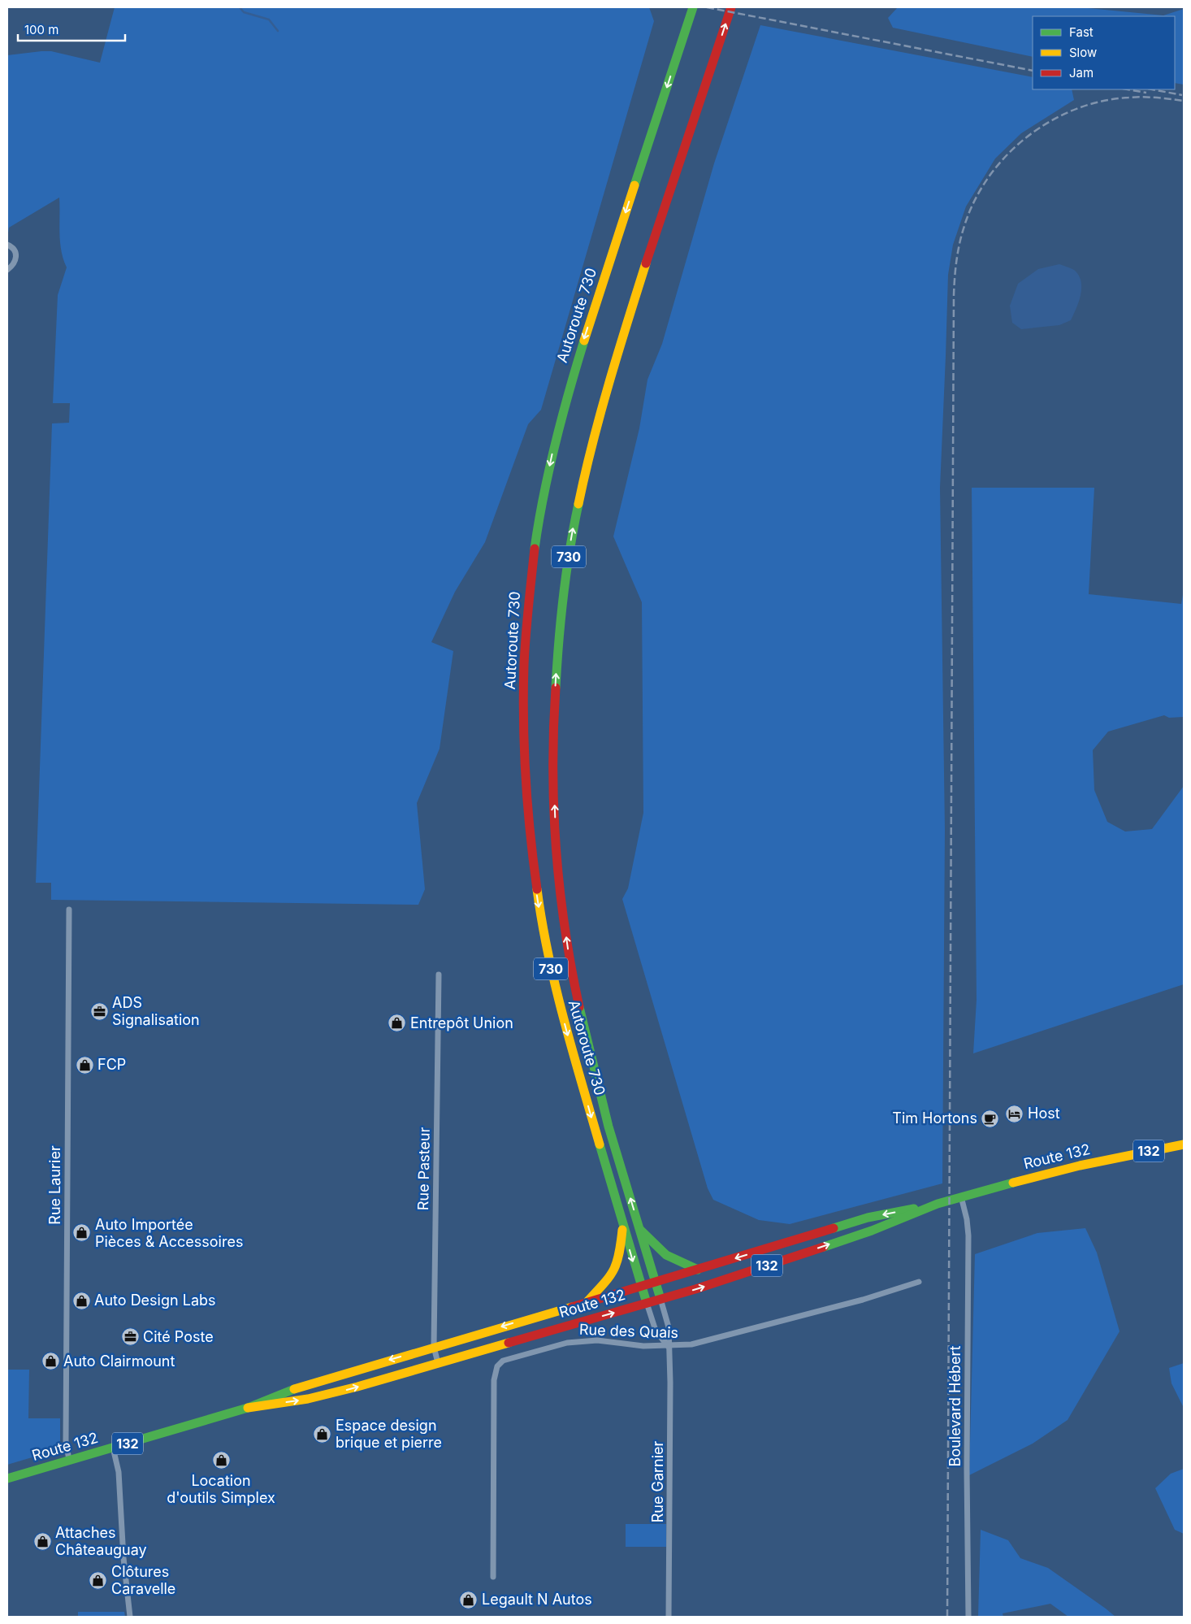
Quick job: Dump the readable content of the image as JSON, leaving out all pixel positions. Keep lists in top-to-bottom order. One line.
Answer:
{"streets":{"highway":["Autoroute 730","730","132","Route 132"],"street":["Rue Pasteur","Rue Laurier","Rue des Quais","Boulevard Hébert","Rue Garnier"]},"crossings":[["Autoroute 730","Route 132"],["Autoroute 730","Rue Garnier"],["Route 132","Rue Pasteur"],["Route 132","Rue Laurier"],["Route 132","Boulevard Hébert"],["Route 132","Rue Garnier"],["Rue des Quais","Rue Garnier"]],"places":{"office":["ADS Signalisation","Cité Poste"],"shop":["Entrepôt Union","FCP","Auto Importée Pièces & Accessoires","Auto Design Labs","Auto Clairmount","Espace design brique et pierre","Location d'outils Simplex","Attaches Châteauguay","Clôtures Caravelle","Legault N Autos"],"hotel":["Host"],"cafe":["Tim Hortons"]},"legend":["Fast","Slow","Jam"],"scale_bar":"100 m"}
